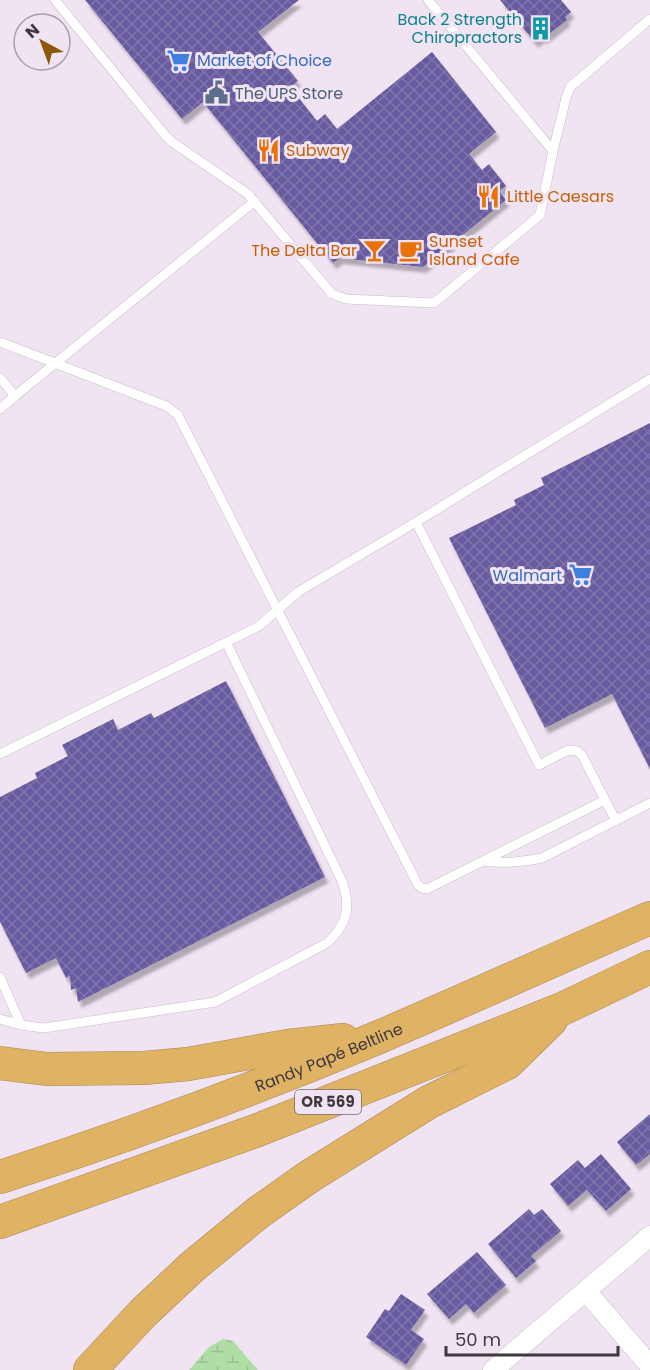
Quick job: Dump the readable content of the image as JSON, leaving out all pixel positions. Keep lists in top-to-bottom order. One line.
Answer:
{"streets":{"highway":["Randy Papé Beltline","OR 569"]},"places":{"building":["Back 2 Strength Chiropractors"],"supermarket":["Market of Choice","Walmart"],"public building":["The UPS Store"],"restaurant":["Subway","Little Caesars"],"bar":["The Delta Bar"],"cafe":["Sunset Island Cafe"]},"scale_bar":"50 m","north":"top left"}
